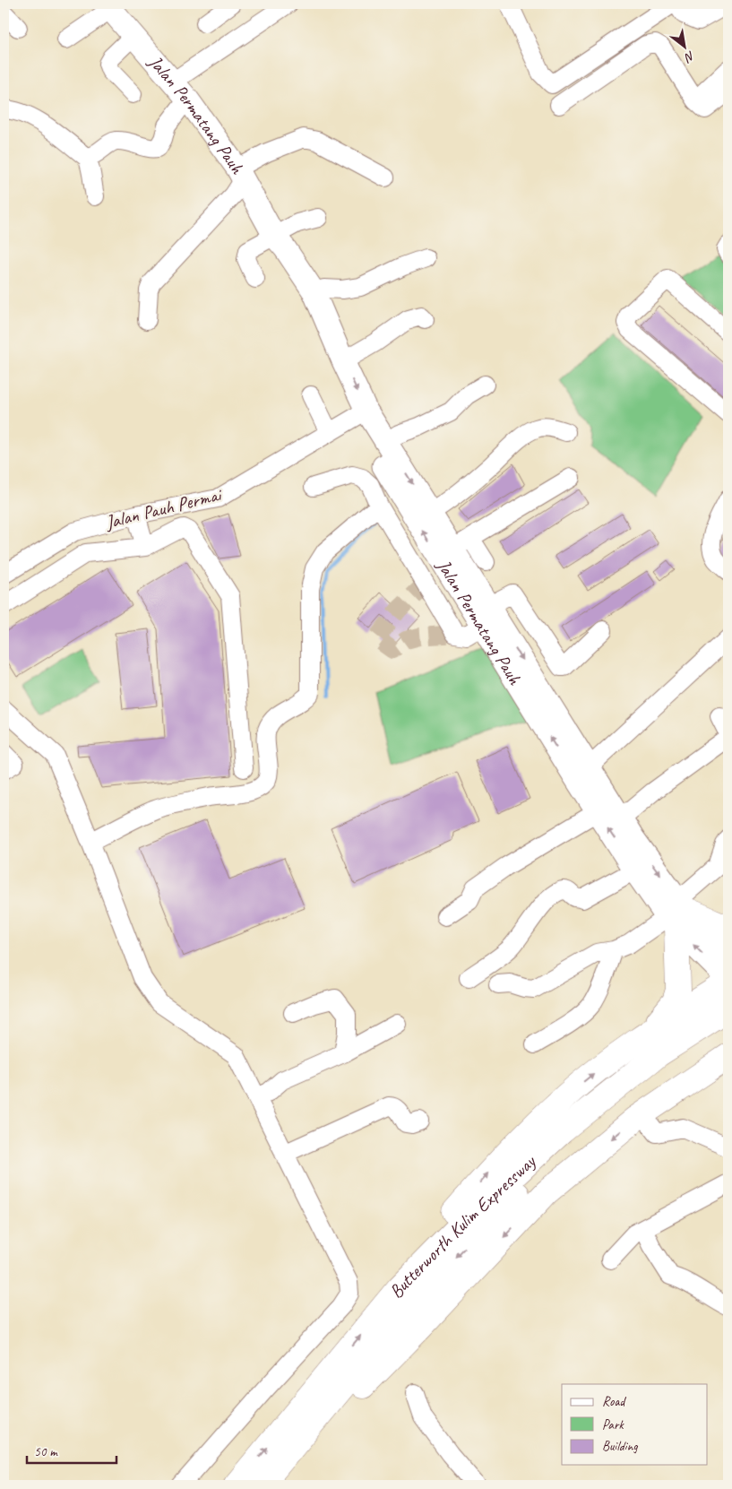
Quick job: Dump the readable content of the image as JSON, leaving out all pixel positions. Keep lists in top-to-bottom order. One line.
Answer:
{"streets":{"highway":["Butterworth Kulim Expressway"],"main road":["Jalan Permatang Pauh"],"street":["Jalan Pauh Permai"]},"crossings":[["Jalan Permatang Pauh","Jalan Pauh Permai"]],"legend":["Road","Park","Building"],"scale_bar":"50 m","north":"bottom right"}
